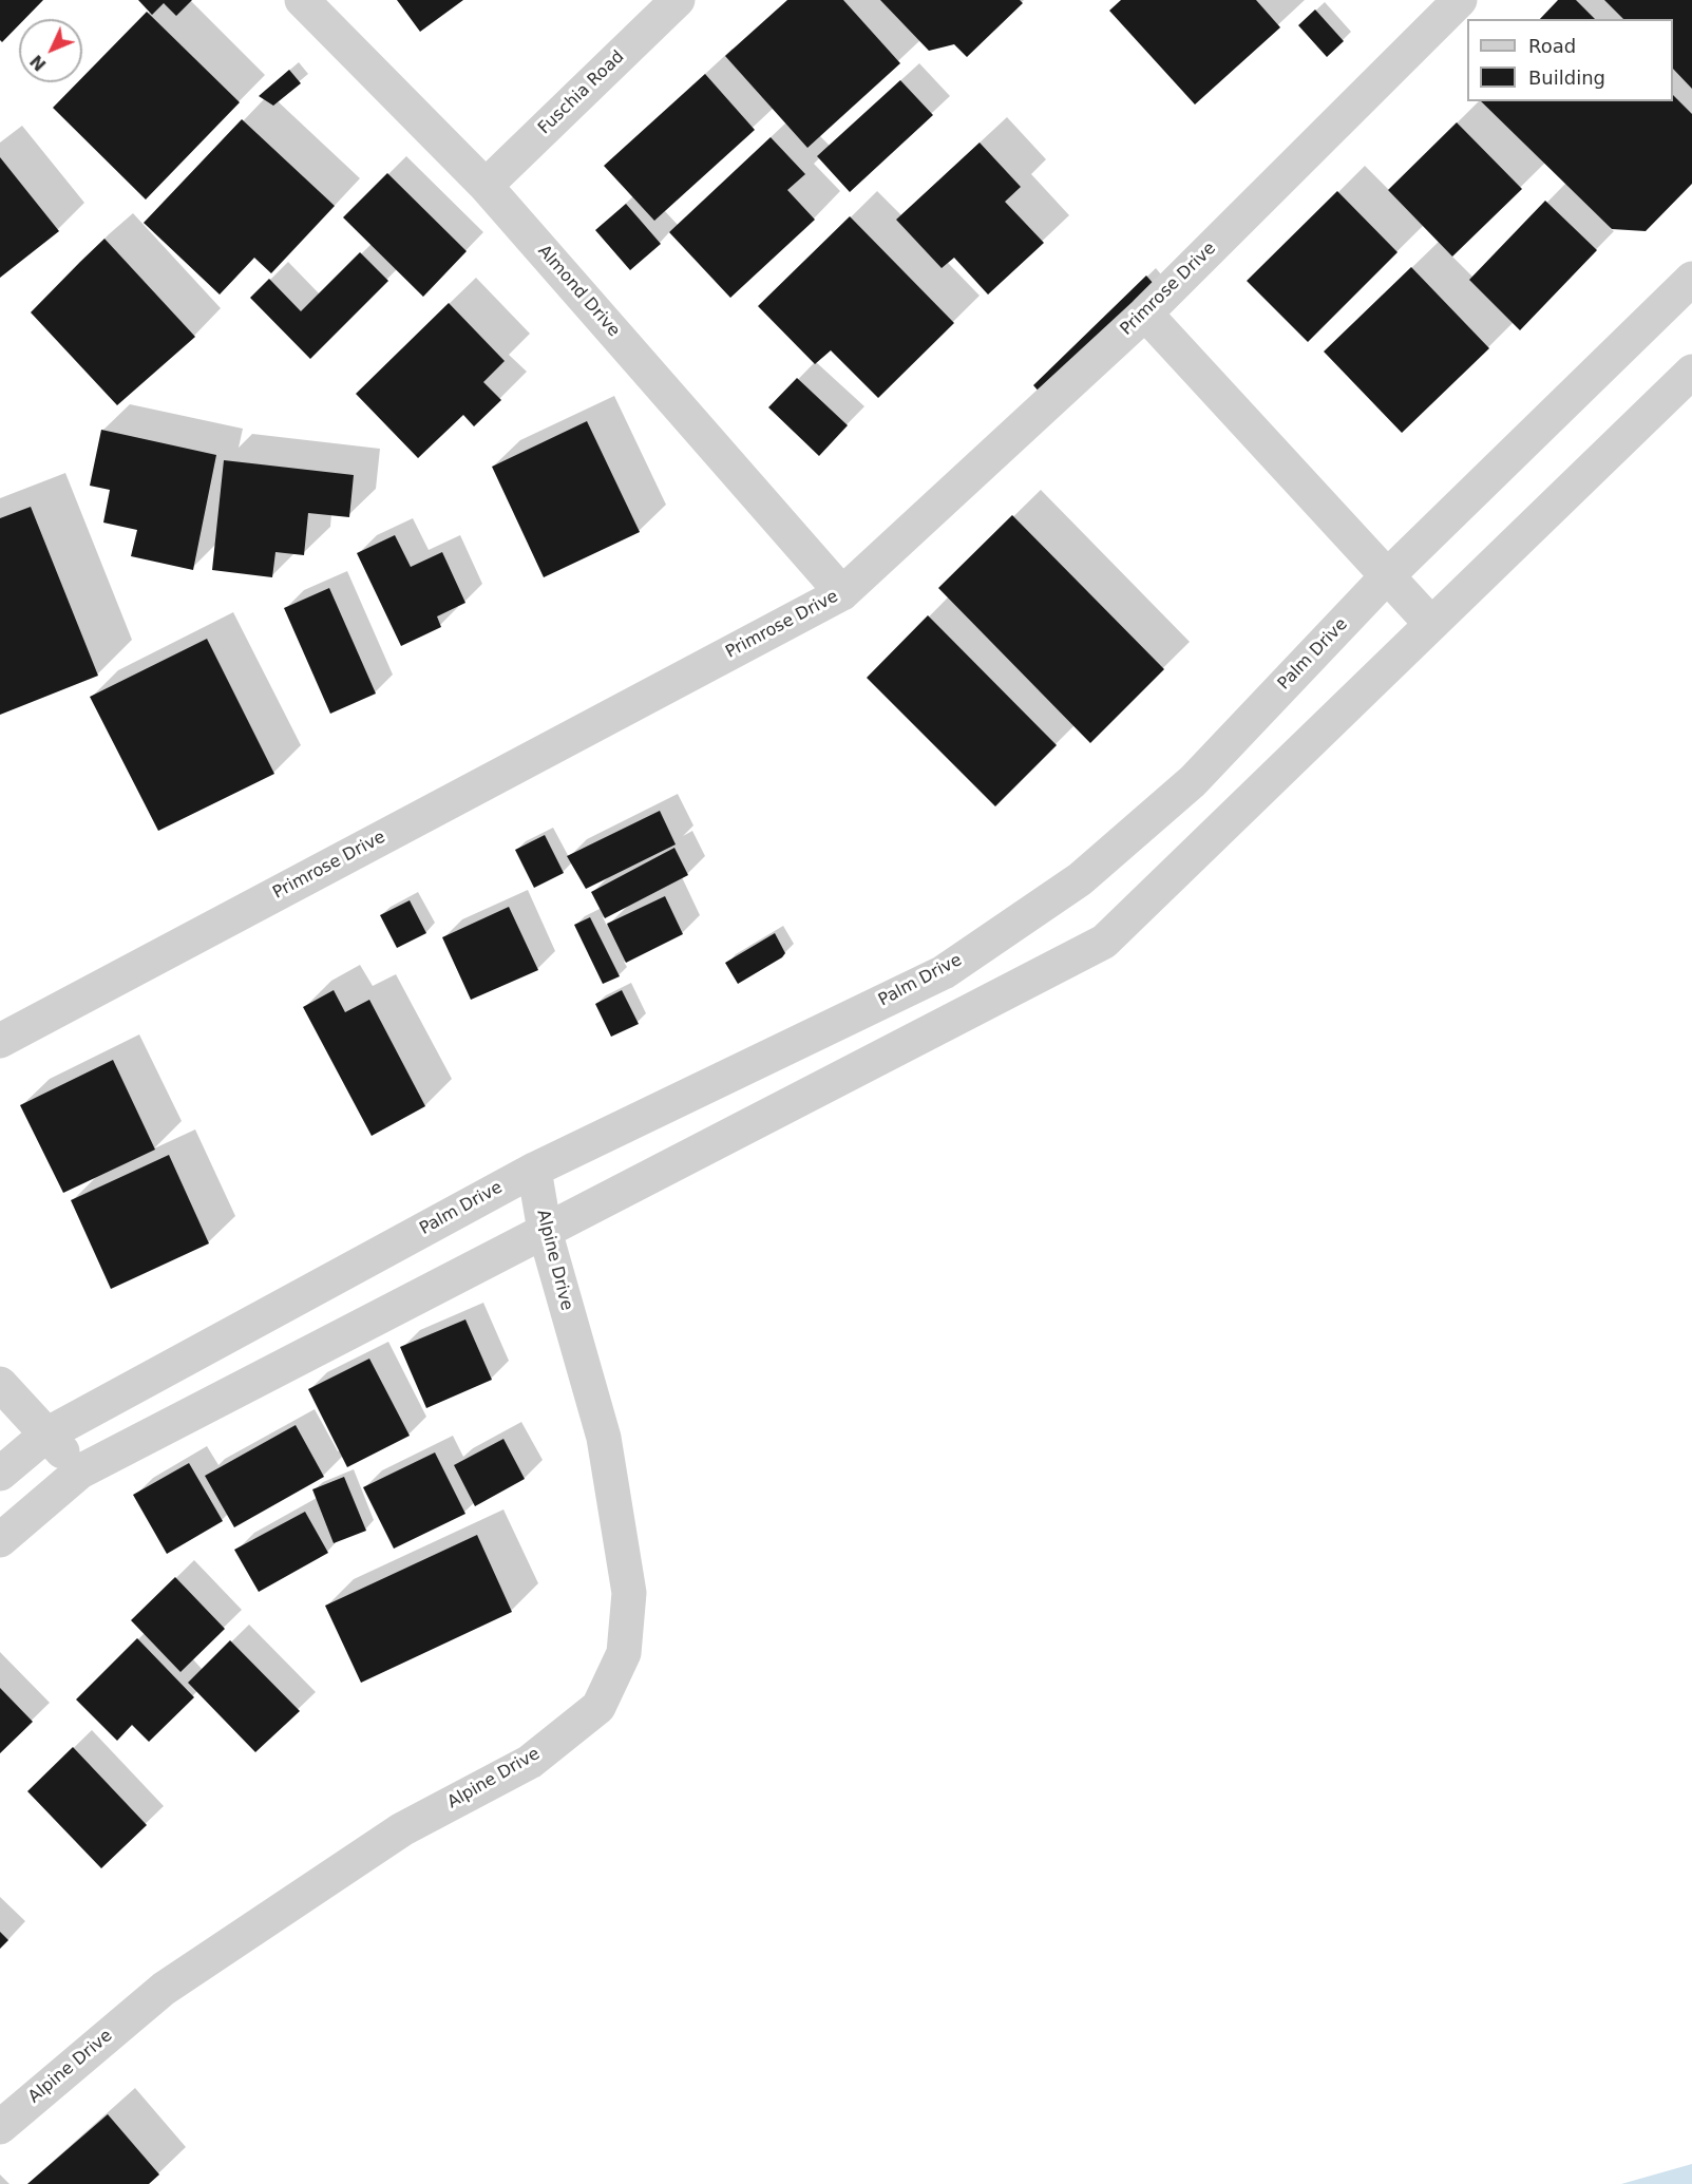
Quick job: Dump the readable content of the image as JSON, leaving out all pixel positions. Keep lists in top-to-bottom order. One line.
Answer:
{"streets":{"street":["Fuschia Road","Primrose Drive","Almond Drive","Palm Drive","Alpine Drive"]},"crossings":[["Fuschia Road","Almond Drive"],["Primrose Drive","Almond Drive"],["Palm Drive","Alpine Drive"]],"legend":["Road","Building"],"north":"bottom left"}
